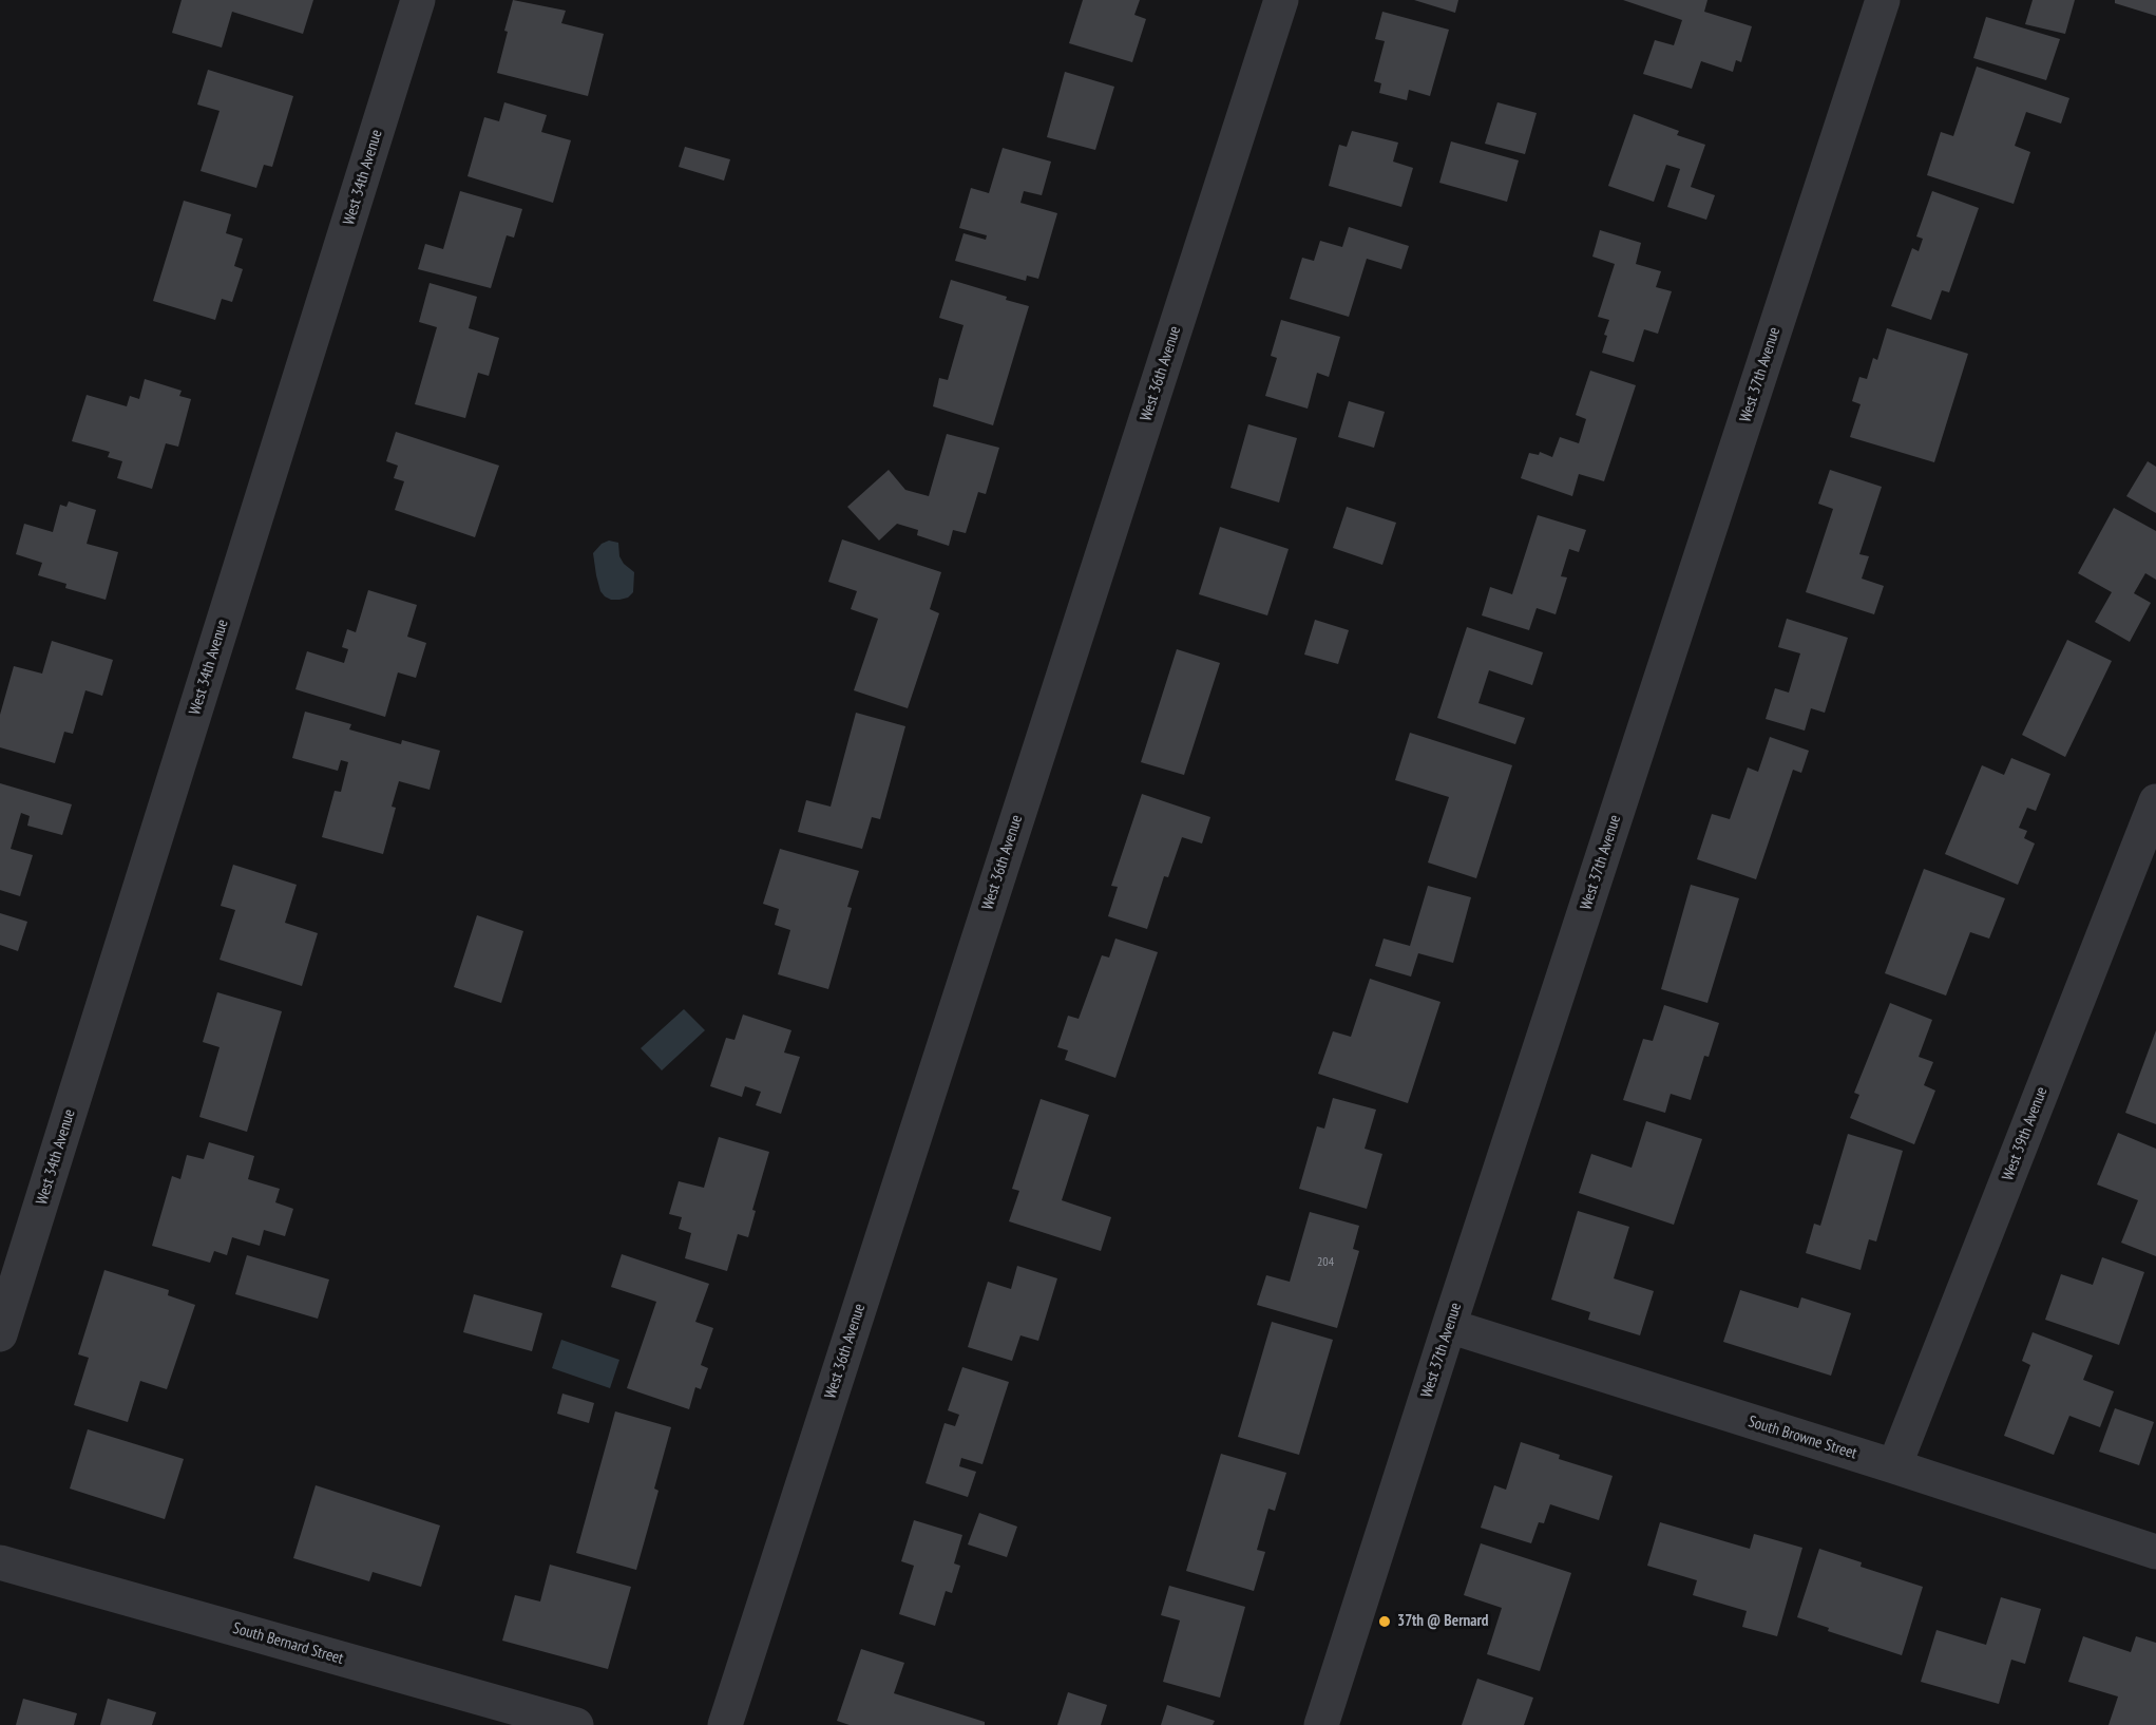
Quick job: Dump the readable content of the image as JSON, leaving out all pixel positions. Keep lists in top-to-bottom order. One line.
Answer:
{"streets":{"street":["West 34th Avenue","West 36th Avenue","West 37th Avenue","West 39th Avenue","South Browne Street","South Bernard Street"]},"crossings":[["West 37th Avenue","South Browne Street"],["West 39th Avenue","South Browne Street"]],"places":["37th @ Bernard"],"house_numbers":["204"]}
